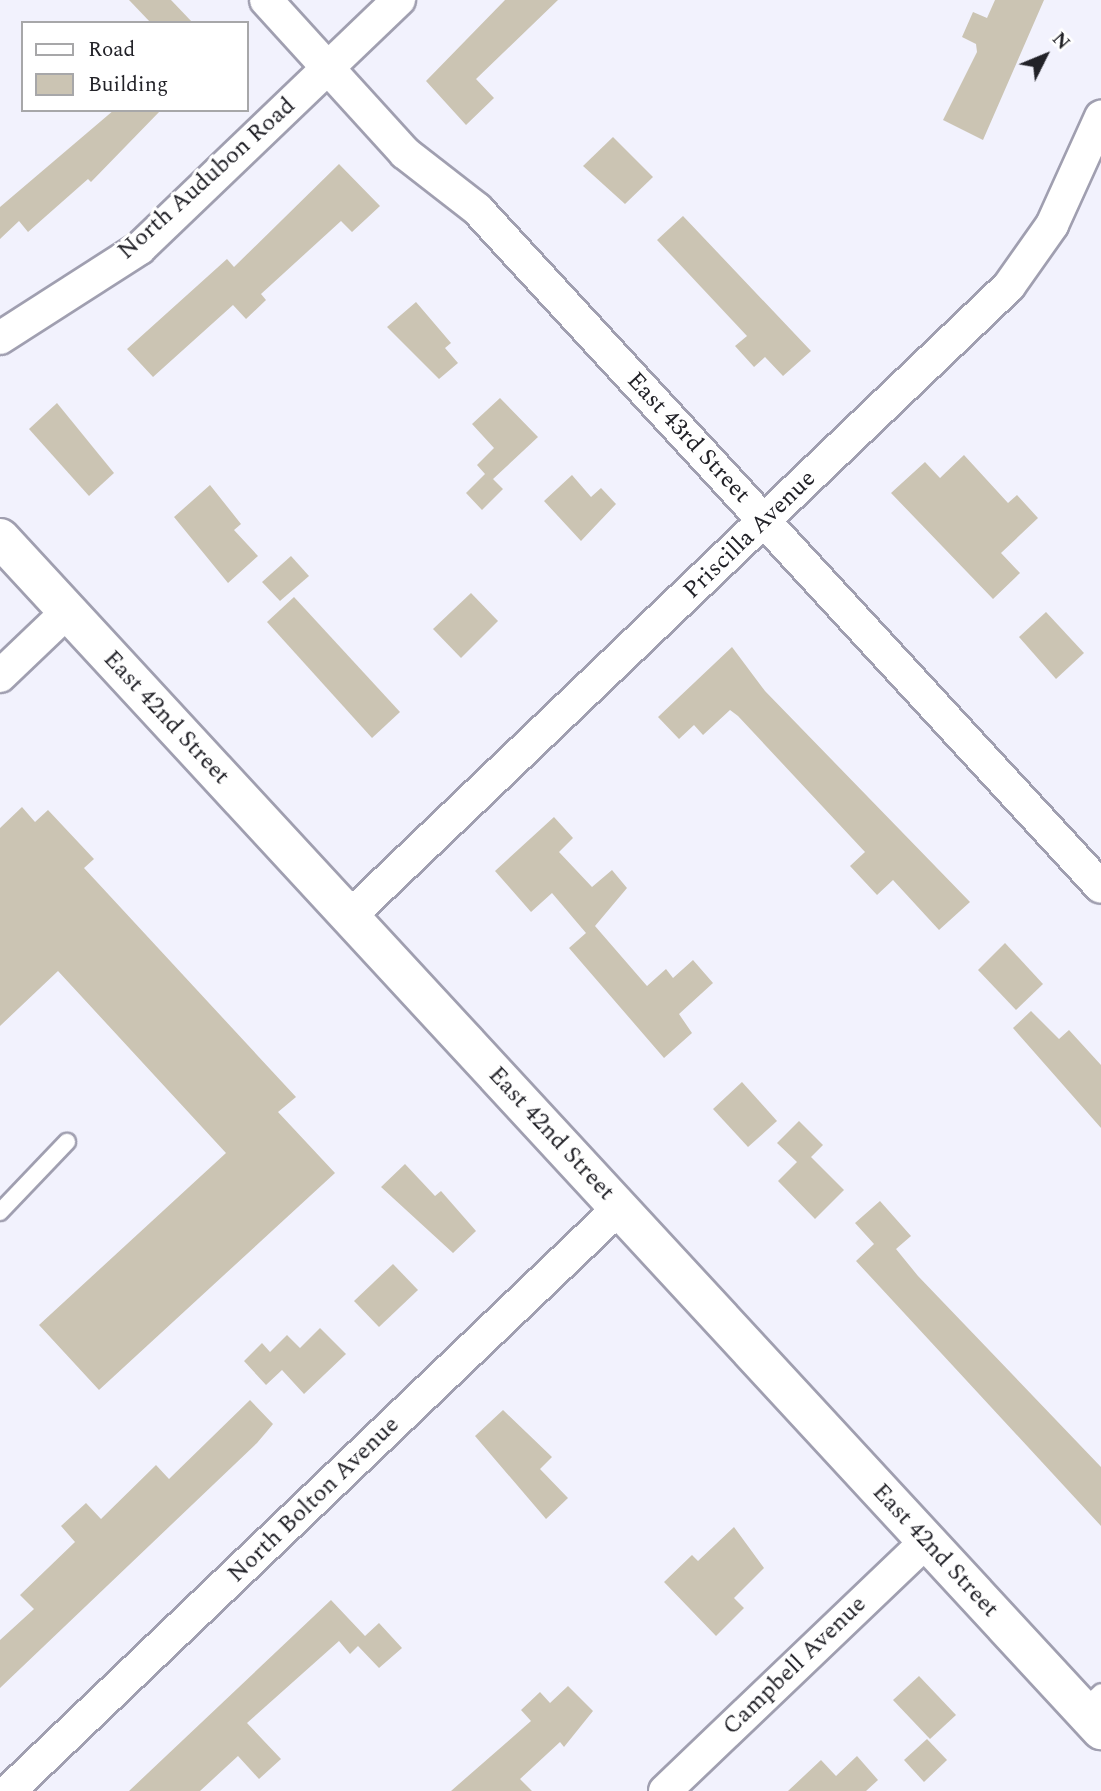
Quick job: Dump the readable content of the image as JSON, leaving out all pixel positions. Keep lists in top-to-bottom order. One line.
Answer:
{"streets":{"street":["North Audubon Road","East 43rd Street","Priscilla Avenue","East 42nd Street","North Bolton Avenue","Campbell Avenue"]},"crossings":[["North Audubon Road","East 43rd Street"],["East 43rd Street","Priscilla Avenue"],["Priscilla Avenue","East 42nd Street"],["East 42nd Street","North Bolton Avenue"],["East 42nd Street","Campbell Avenue"]],"legend":["Road","Building"],"north":"top right"}
